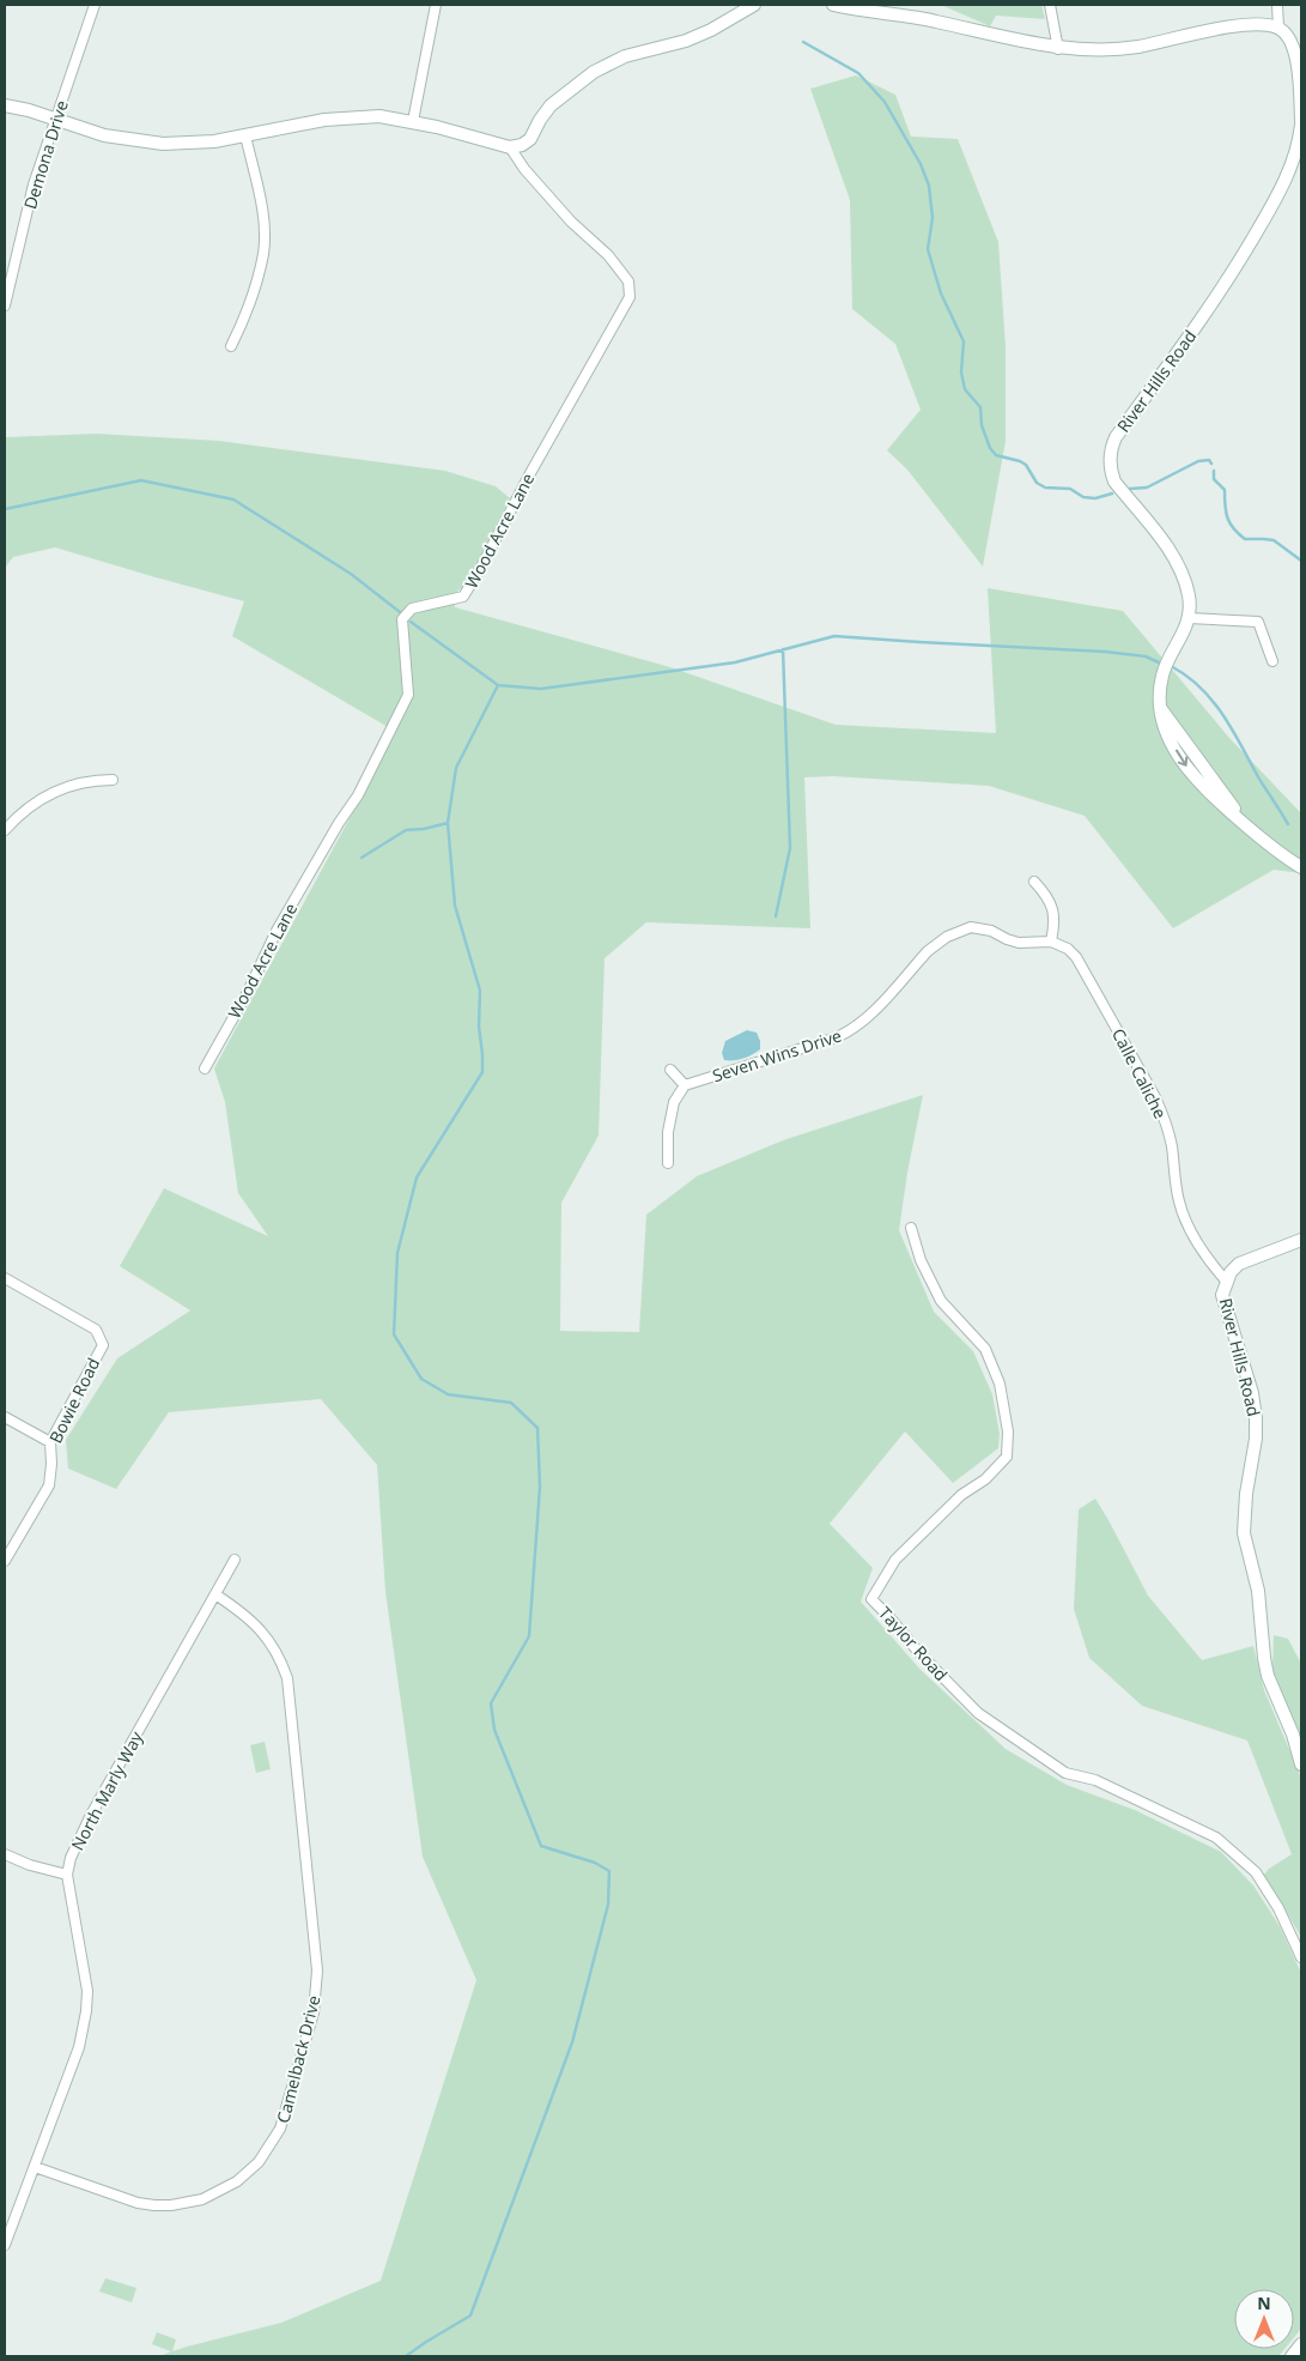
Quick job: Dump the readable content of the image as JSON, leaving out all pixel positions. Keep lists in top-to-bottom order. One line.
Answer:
{"streets":{"street":["Demona Drive","River Hills Road","Wood Acre Lane","Seven Wins Drive","Calle Caliche","Bowie Road","Taylor Road","North Marly Way","Camelback Drive"]},"crossings":[["River Hills Road","Calle Caliche"],["Seven Wins Drive","Calle Caliche"],["North Marly Way","Camelback Drive"]],"north":"top"}
